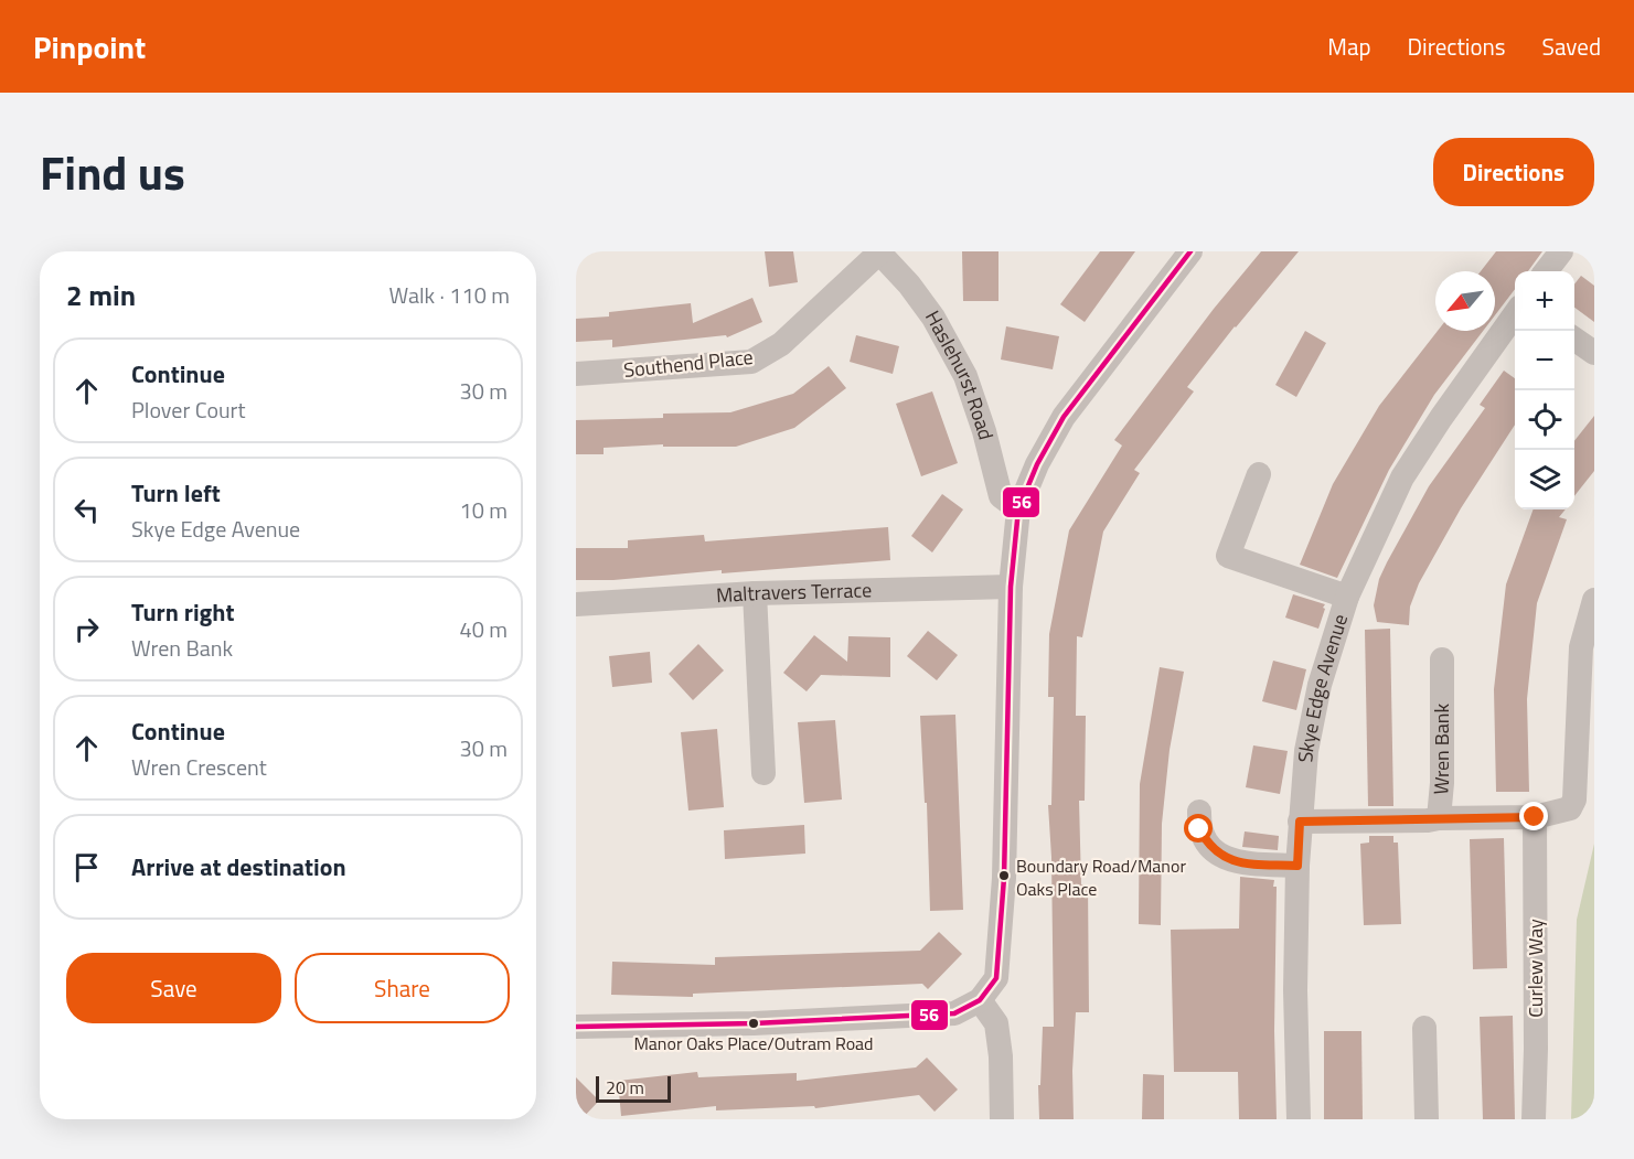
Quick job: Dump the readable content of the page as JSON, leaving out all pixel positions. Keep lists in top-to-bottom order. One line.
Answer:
{"streets":{"street":["Southend Place","Haslehurst Road","Maltravers Terrace","Skye Edge Avenue","Wren Bank","Curlew Way"]},"crossings":[["Southend Place","Haslehurst Road"],["Skye Edge Avenue","Wren Bank"]],"places":["Boundary Road/Manor Oaks Place","Manor Oaks Place/Outram Road"],"lines":["transit line 56"],"scale_bar":"20 m","north":"bottom left","page":{"header":"Pinpoint","nav":["Map","Directions","Saved"],"title":"Find us","buttons":["Directions",["Save","Share"]],"heading":["2 min","Walk · 110 m"],"map_buttons":["+","−"],"list":[["Continue","Plover Court","30 m"],["Turn left","Skye Edge Avenue","10 m"],["Turn right","Wren Bank","40 m"],["Continue","Wren Crescent","30 m"],"Arrive at destination"],"scale":"20 m"}}
